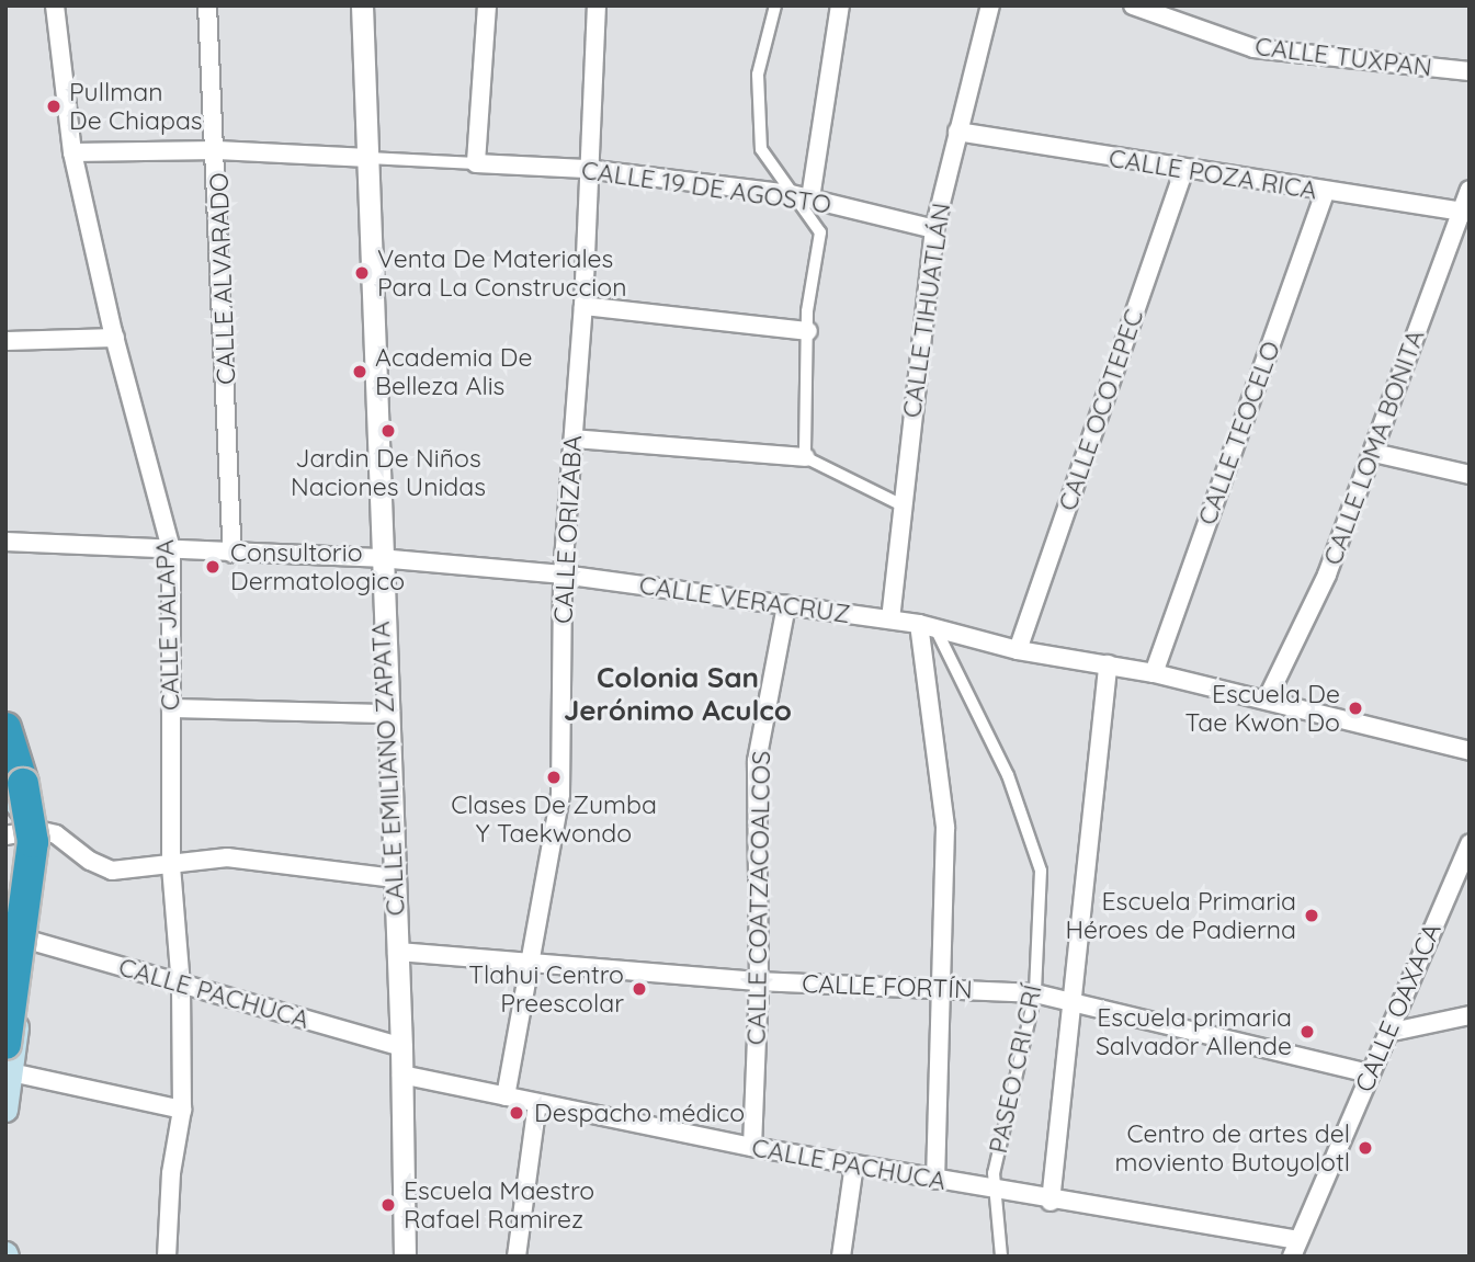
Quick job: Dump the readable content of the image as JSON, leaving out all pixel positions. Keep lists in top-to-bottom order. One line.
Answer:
{"streets":{"street":["CALLE TUXPAN","CALLE POZA RICA","CALLE 19 DE AGOSTO","CALLE ALVARADO","CALLE TIHUATLÁN","CALLE OCOTEPEC","CALLE TEOCELO","CALLE LOMA BONITA","CALLE ORIZABA","CALLE VERACRUZ","CALLE JALAPA","CALLE EMILIANO ZAPATA","CALLE COATZACOALCOS","CALLE FORTÍN","CALLE PACHUCA","CALLE OAXACA","PASEO CRI CRÍ"]},"crossings":[["CALLE POZA RICA","CALLE TIHUATLÁN"],["CALLE POZA RICA","CALLE OCOTEPEC"],["CALLE POZA RICA","CALLE TEOCELO"],["CALLE POZA RICA","CALLE LOMA BONITA"],["CALLE 19 DE AGOSTO","CALLE TIHUATLÁN"],["CALLE 19 DE AGOSTO","CALLE ORIZABA"],["CALLE ALVARADO","CALLE VERACRUZ"],["CALLE TIHUATLÁN","CALLE VERACRUZ"],["CALLE OCOTEPEC","CALLE VERACRUZ"],["CALLE TEOCELO","CALLE VERACRUZ"],["CALLE LOMA BONITA","CALLE VERACRUZ"],["CALLE ORIZABA","CALLE VERACRUZ"],["CALLE ORIZABA","CALLE FORTÍN"],["CALLE ORIZABA","CALLE PACHUCA"],["CALLE VERACRUZ","CALLE JALAPA"],["CALLE VERACRUZ","CALLE EMILIANO ZAPATA"],["CALLE VERACRUZ","CALLE COATZACOALCOS"],["CALLE VERACRUZ","PASEO CRI CRÍ"],["CALLE JALAPA","CALLE PACHUCA"],["CALLE EMILIANO ZAPATA","CALLE FORTÍN"],["CALLE EMILIANO ZAPATA","CALLE PACHUCA"],["CALLE COATZACOALCOS","CALLE FORTÍN"],["CALLE COATZACOALCOS","CALLE PACHUCA"],["CALLE FORTÍN","CALLE OAXACA"],["CALLE FORTÍN","PASEO CRI CRÍ"],["CALLE PACHUCA","CALLE OAXACA"],["CALLE PACHUCA","PASEO CRI CRÍ"]],"districts":["Colonia San Jerónimo Aculco"],"places":["Pullman De Chiapas","Venta De Materiales Para La Construccion","Academia De Belleza Alis","Jardin De Niños Naciones Unidas","Consultorio Dermatologico","Escuela De Tae Kwon Do","Clases De Zumba Y Taekwondo","Escuela Primaria Héroes de Padierna","Tlahui Centro Preescolar","Escuela primaria Salvador Allende","Despacho médico","Centro de artes del moviento Butoyolotl","Escuela Maestro Rafael Ramirez"]}
